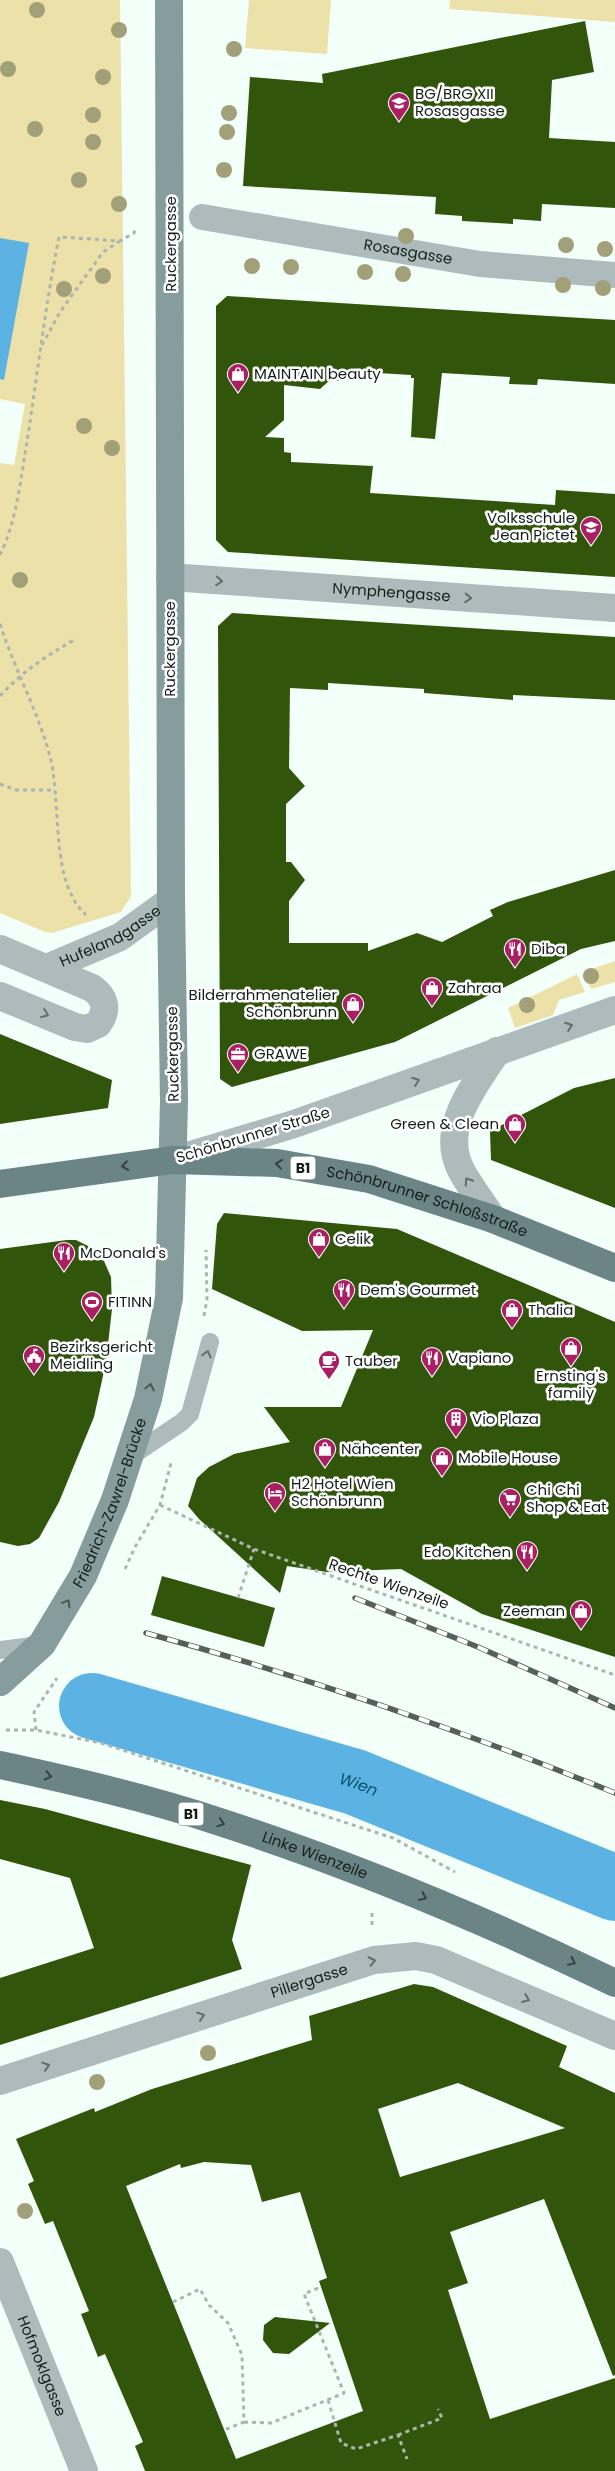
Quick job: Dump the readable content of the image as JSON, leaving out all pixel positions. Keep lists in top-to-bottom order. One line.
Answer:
{"streets":{"main road":["Ruckergasse","Schönbrunner Straße","B1","Schönbrunner Schloßstraße","Friedrich-Zawrel-Brücke","Linke Wienzeile"],"street":["Rosasgasse","Nymphengasse","Hufelandgasse","Pillergasse","Hofmoklgasse"],"path":["Rechte Wienzeile"]},"crossings":[["Ruckergasse","Nymphengasse"],["Ruckergasse","Hufelandgasse"],["Ruckergasse","Schönbrunner Straße"],["Ruckergasse","Schönbrunner Schloßstraße"],["Ruckergasse","Friedrich-Zawrel-Brücke"],["Schönbrunner Straße","Schönbrunner Schloßstraße"]],"one_way":["Nymphengasse","Schönbrunner Schloßstraße","Friedrich-Zawrel-Brücke","Linke Wienzeile","Pillergasse"],"water":["Wien"],"places":{"school or university":["BG/BRG XII Rosasgasse","Volksschule Jean Pictet"],"shop":["MAINTAIN beauty","Zahraa","Bilderrahmenatelier Schönbrunn","Green & Clean","Celik","Thalia","Ernsting's family","Nähcenter","Mobile House","Zeeman"],"restaurant":["Diba","McDonald's","Dem's Gourmet","Vapiano","Edo Kitchen"],"office":["GRAWE"],"sports":["FITINN"],"public building":["Bezirksgericht Meidling"],"cafe":["Tauber"],"building":["Vio Plaza"],"hotel":["H2 Hotel Wien Schönbrunn"],"supermarket":["Chi Chi Shop & Eat"]}}
